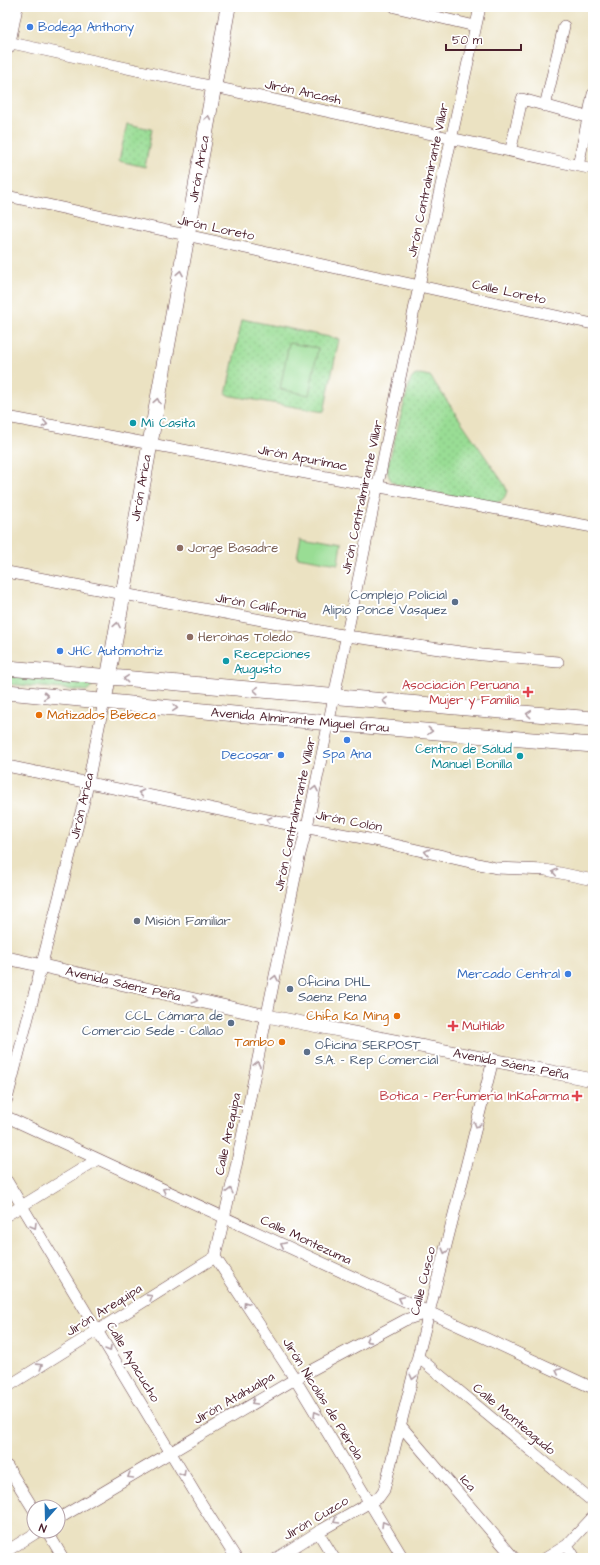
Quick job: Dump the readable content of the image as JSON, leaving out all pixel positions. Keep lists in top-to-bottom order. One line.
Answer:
{"streets":{"main road":["Jirón Arica","Avenida Almirante Miguel Grau"],"street":["Jirón Ancash","Jirón Contralmirante Villar","Jirón Loreto","Calle Loreto","Jirón Apurímac","Jirón California","Jirón Colón","Avenida Sáenz Peña","Calle Arequipa","Calle Montezuma","Calle Cusco","Jirón Arequipa","Calle Ayacucho","Jirón Atahualpa","Jirón Nicolás de Piérola","Calle Monteagudo","Ica","Jirón Cuzco"]},"crossings":[["Jirón Ancash","Jirón Arica"],["Jirón Ancash","Jirón Contralmirante Villar"],["Jirón Arica","Jirón Loreto"],["Jirón Arica","Jirón Apurímac"],["Jirón Arica","Jirón California"],["Jirón Arica","Avenida Almirante Miguel Grau"],["Jirón Arica","Jirón Colón"],["Jirón Arica","Avenida Sáenz Peña"],["Jirón Contralmirante Villar","Jirón Loreto"],["Jirón Contralmirante Villar","Calle Loreto"],["Jirón Contralmirante Villar","Jirón Apurímac"],["Jirón Contralmirante Villar","Jirón California"],["Jirón Contralmirante Villar","Avenida Almirante Miguel Grau"],["Jirón Contralmirante Villar","Jirón Colón"],["Jirón Contralmirante Villar","Avenida Sáenz Peña"],["Jirón Contralmirante Villar","Calle Arequipa"],["Jirón Loreto","Calle Loreto"],["Avenida Sáenz Peña","Calle Arequipa"],["Avenida Sáenz Peña","Calle Cusco"],["Calle Arequipa","Calle Montezuma"],["Calle Arequipa","Jirón Arequipa"],["Calle Arequipa","Jirón Nicolás de Piérola"],["Calle Montezuma","Calle Cusco"],["Calle Montezuma","Jirón Atahualpa"],["Calle Cusco","Jirón Atahualpa"],["Calle Cusco","Jirón Nicolás de Piérola"],["Calle Cusco","Calle Monteagudo"],["Calle Cusco","Ica"],["Calle Cusco","Jirón Cuzco"],["Jirón Arequipa","Calle Ayacucho"],["Jirón Arequipa","Jirón Nicolás de Piérola"],["Calle Ayacucho","Jirón Atahualpa"],["Jirón Atahualpa","Jirón Nicolás de Piérola"],["Jirón Nicolás de Piérola","Jirón Cuzco"]],"one_way":["Jirón Arica","Jirón Colón","Avenida Sáenz Peña","Calle Arequipa","Calle Montezuma","Calle Cusco","Jirón Arequipa","Calle Ayacucho","Jirón Atahualpa","Jirón Nicolás de Piérola","Jirón Cuzco"],"places":{"other":["Bodega Anthony","Mi Casita","Jorge Basadre","Complejo Policial Alipio Ponce Vasquez","Heroinas Toledo","JHC Automotriz","Recepciones Augusto","Matizados Bebeca","Spa Ana","Decosar","Centro de Salud Manuel Bonilla","Misión Familiar","Mercado Central","Oficina DHL Saenz Pena","Chifa Ka Ming","CCL Cámara de Comercio Sede - Callao","Tambo","Oficina SERPOST S.A. - Rep Comercial"],"health":["Asociación Peruana Mujer y Familia","Multilab","Botica - Perfumeria InKafarma"]},"scale_bar":"50 m","north":"bottom"}
